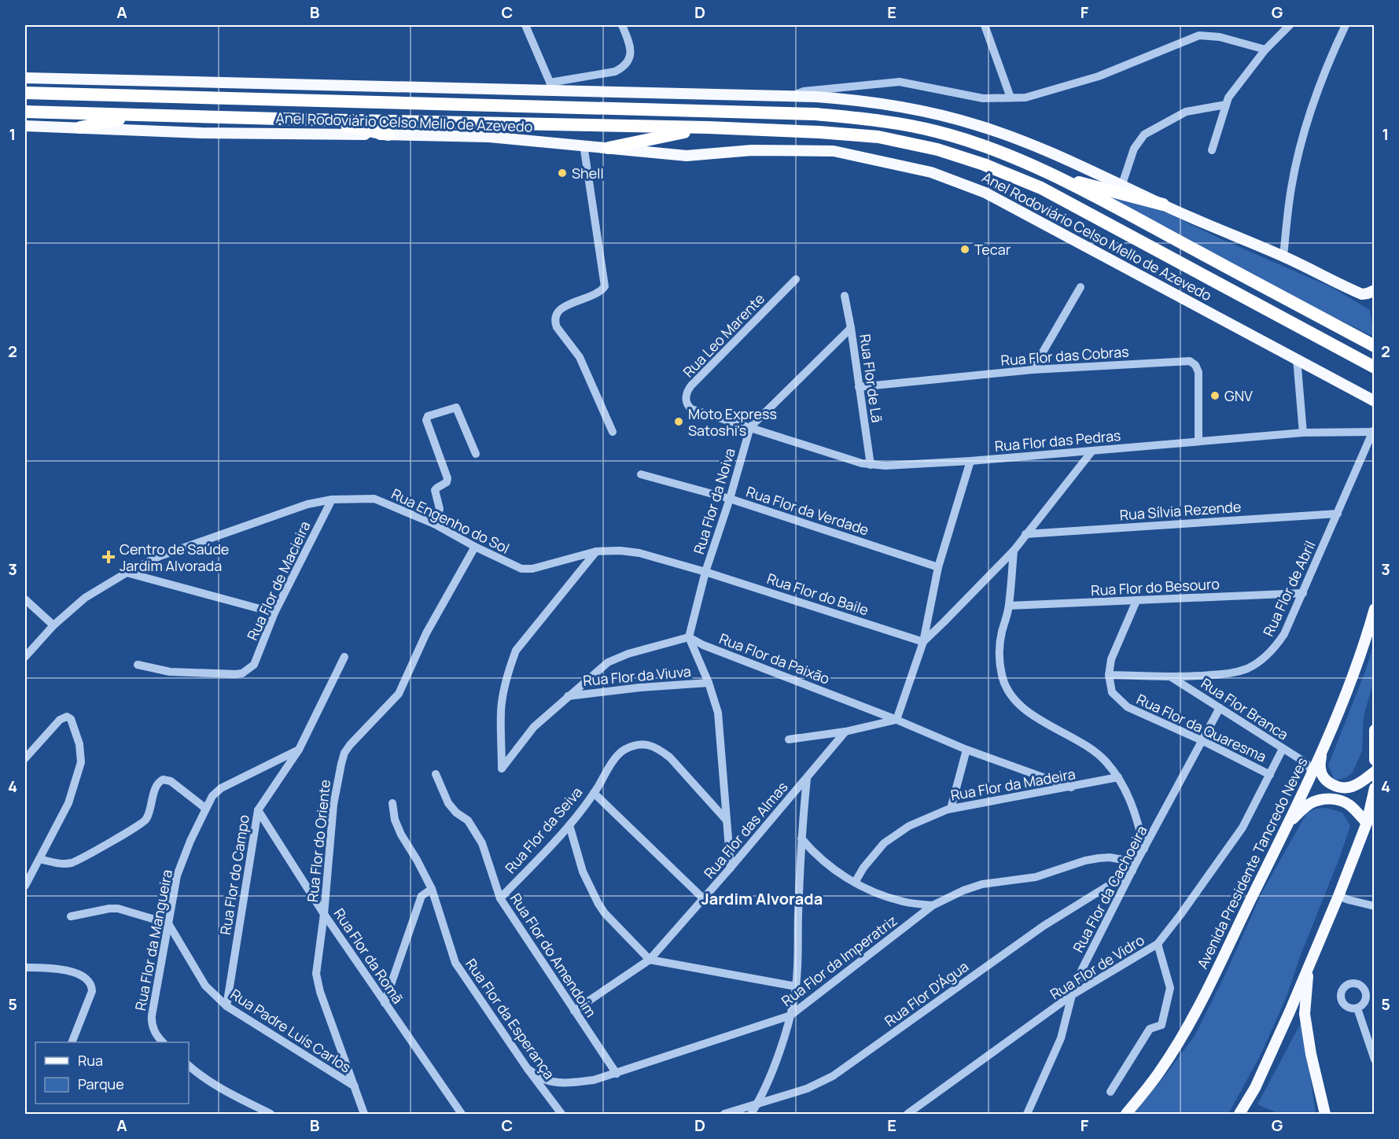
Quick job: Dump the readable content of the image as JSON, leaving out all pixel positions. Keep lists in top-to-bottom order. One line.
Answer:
{"streets":{"highway":["Anel Rodoviário Celso Mello de Azevedo"],"main road":["Avenida Presidente Tancredo Neves"],"street":["Rua Leo Marente","Rua Flor das Cobras","Rua Flor de Lã","Rua Flor das Pedras","Rua Flor da Noiva","Rua Flor da Verdade","Rua Sílvia Rezende","Rua Engenho do Sol","Rua Flor de Macieira","Rua Flor do Besouro","Rua Flor de Abril","Rua Flor do Baile","Rua Flor da Paixão","Rua Flor da Viuva","Rua Flor Branca","Rua Flor da Quaresma","Rua Flor da Madeira","Rua Flor da Seiva","Rua Flor das Almas","Rua Flor do Oriente","Rua Flor do Campo","Rua Flor da Cachoeira","Rua Flor da Mangueira","Rua Flor do Amendoim","Rua Flor da Romã","Rua Flor da Imperatriz","Rua Flor de Vidro","Rua Flor D'Água","Rua Flor da Esperança","Rua Padre Luís Carlos"]},"crossings":[["Rua Leo Marente","Rua Flor das Pedras"],["Rua Leo Marente","Rua Flor da Noiva"],["Rua Flor das Cobras","Rua Flor de Lã"],["Rua Flor das Cobras","Rua Flor das Pedras"],["Rua Flor de Lã","Rua Flor das Pedras"],["Rua Flor de Lã","Rua Flor da Noiva"],["Rua Flor das Pedras","Rua Flor da Noiva"],["Rua Flor das Pedras","Rua Flor de Abril"],["Rua Flor da Noiva","Rua Flor da Verdade"],["Rua Flor da Noiva","Rua Engenho do Sol"],["Rua Flor da Noiva","Rua Flor do Baile"],["Rua Flor da Noiva","Rua Flor da Paixão"],["Rua Sílvia Rezende","Rua Flor de Abril"],["Rua Engenho do Sol","Rua Flor de Macieira"],["Rua Engenho do Sol","Rua Flor do Baile"],["Rua Engenho do Sol","Rua Flor do Oriente"],["Rua Flor do Besouro","Rua Flor de Abril"],["Rua Flor de Abril","Rua Flor Branca"],["Rua Flor de Abril","Rua Flor da Quaresma"],["Rua Flor da Paixão","Rua Flor da Madeira"],["Rua Flor Branca","Avenida Presidente Tancredo Neves"],["Rua Flor Branca","Rua Flor da Cachoeira"],["Rua Flor Branca","Rua Flor de Vidro"],["Rua Flor da Quaresma","Rua Flor da Cachoeira"],["Rua Flor da Quaresma","Rua Flor de Vidro"],["Rua Flor da Seiva","Rua Flor do Amendoim"],["Rua Flor das Almas","Rua Flor do Amendoim"],["Rua Flor do Oriente","Rua Flor da Romã"],["Rua Flor do Oriente","Rua Padre Luís Carlos"],["Rua Flor do Campo","Rua Flor da Mangueira"],["Rua Flor do Campo","Rua Flor da Romã"],["Rua Flor do Campo","Rua Padre Luís Carlos"],["Rua Flor da Cachoeira","Rua Flor da Imperatriz"],["Rua Flor da Cachoeira","Rua Flor de Vidro"],["Rua Flor da Cachoeira","Rua Flor D'Água"],["Rua Flor da Mangueira","Rua Padre Luís Carlos"],["Rua Flor do Amendoim","Rua Flor da Imperatriz"],["Rua Flor da Imperatriz","Rua Flor da Esperança"]],"districts":["Jardim Alvorada"],"places":{"other":["Shell","Tecar","GNV","Moto Express Satoshi's"],"health":["Centro de Saúde Jardim Alvorada"]},"legend":["Rua","Parque"],"grid":{"columns":["A","B","C","D","E","F","G"],"rows":["1","2","3","4","5"]}}
